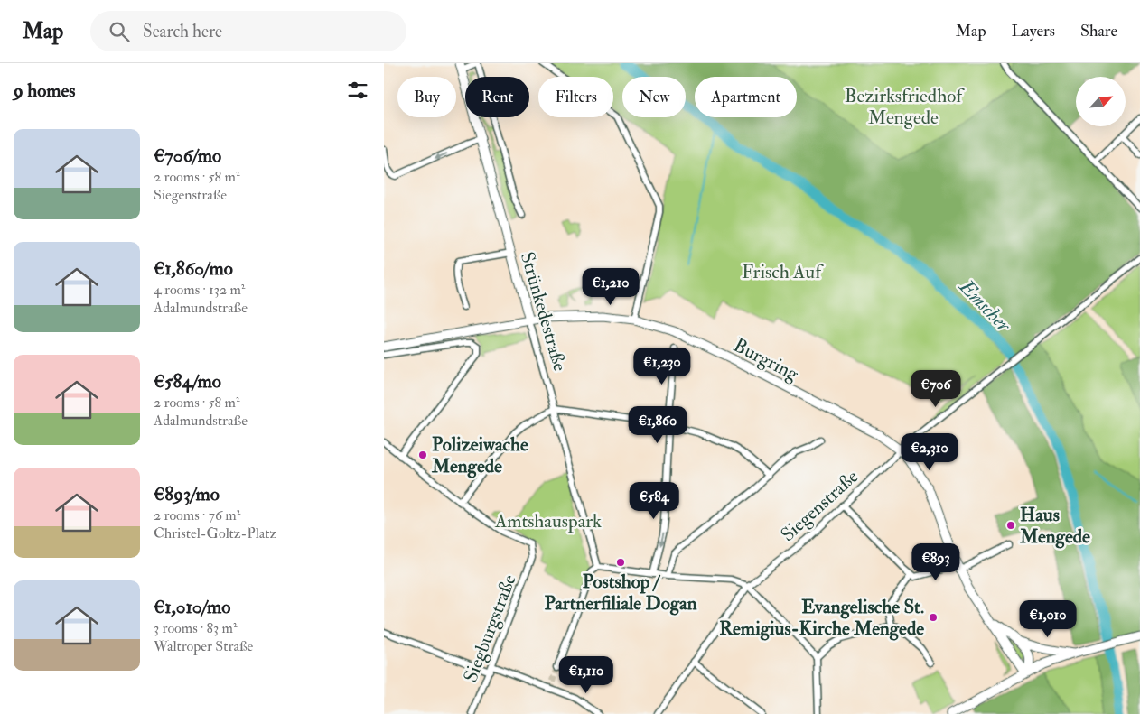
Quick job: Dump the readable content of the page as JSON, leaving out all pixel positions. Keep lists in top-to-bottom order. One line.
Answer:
{"streets":{"main road":["Strünkedestraße","Burgring"],"street":["Siegenstraße","Siegburgstraße"]},"crossings":[["Strünkedestraße","Burgring"],["Burgring","Siegenstraße"]],"water":["Emscher"],"parks":["Bezirksfriedhof Mengede","Frisch Auf","Amtshauspark"],"places":["Polizeiwache Mengede","Haus Mengede","Postshop / Partnerfiliale Dogan","Evangelische St. Remigius-Kirche Mengede"],"north":"top right","page":{"header":"Map","search":"Search here","nav":["Map","Layers","Share"],"heading":"9 homes","chip":["Buy","Rent","Filters","New","Apartment"],"list":[{"name":"€706/mo","note":"2 rooms · 58 m² · Siegenstraße"},{"name":"€1,860/mo","note":"4 rooms · 132 m² · Adalmundstraße"},{"name":"€584/mo","note":"2 rooms · 58 m² · Adalmundstraße"},{"name":"€893/mo","note":"2 rooms · 76 m² · Christel-Goltz-Platz"},{"name":"€1,010/mo","note":"3 rooms · 83 m² · Waltroper Straße"}],"price":["€1,210","€1,230","€706","€1,860","€2,310","€584","€893","€1,010","€1,110"]}}
